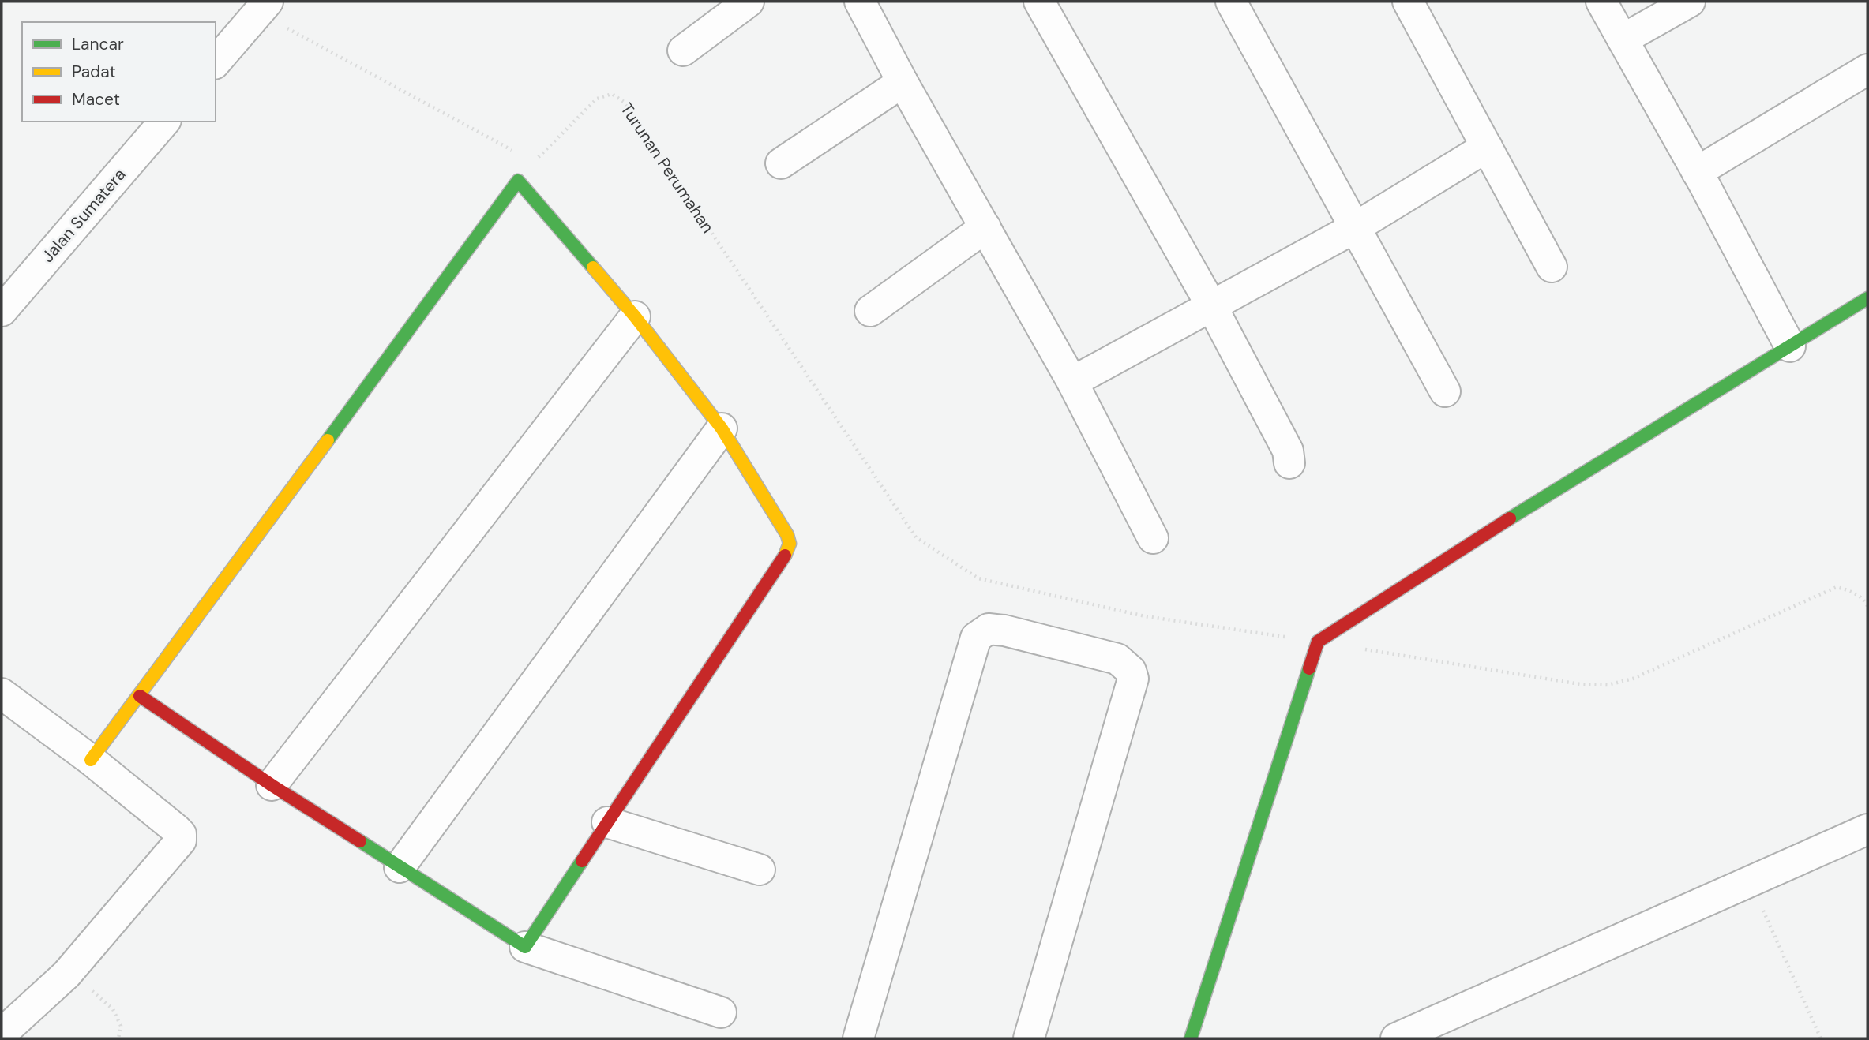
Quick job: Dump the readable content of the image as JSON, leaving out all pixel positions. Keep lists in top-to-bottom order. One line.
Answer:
{"streets":{"street":["Jalan Sumatera"],"path":["Turunan Perumahan"]},"legend":["Lancar","Padat","Macet"]}
